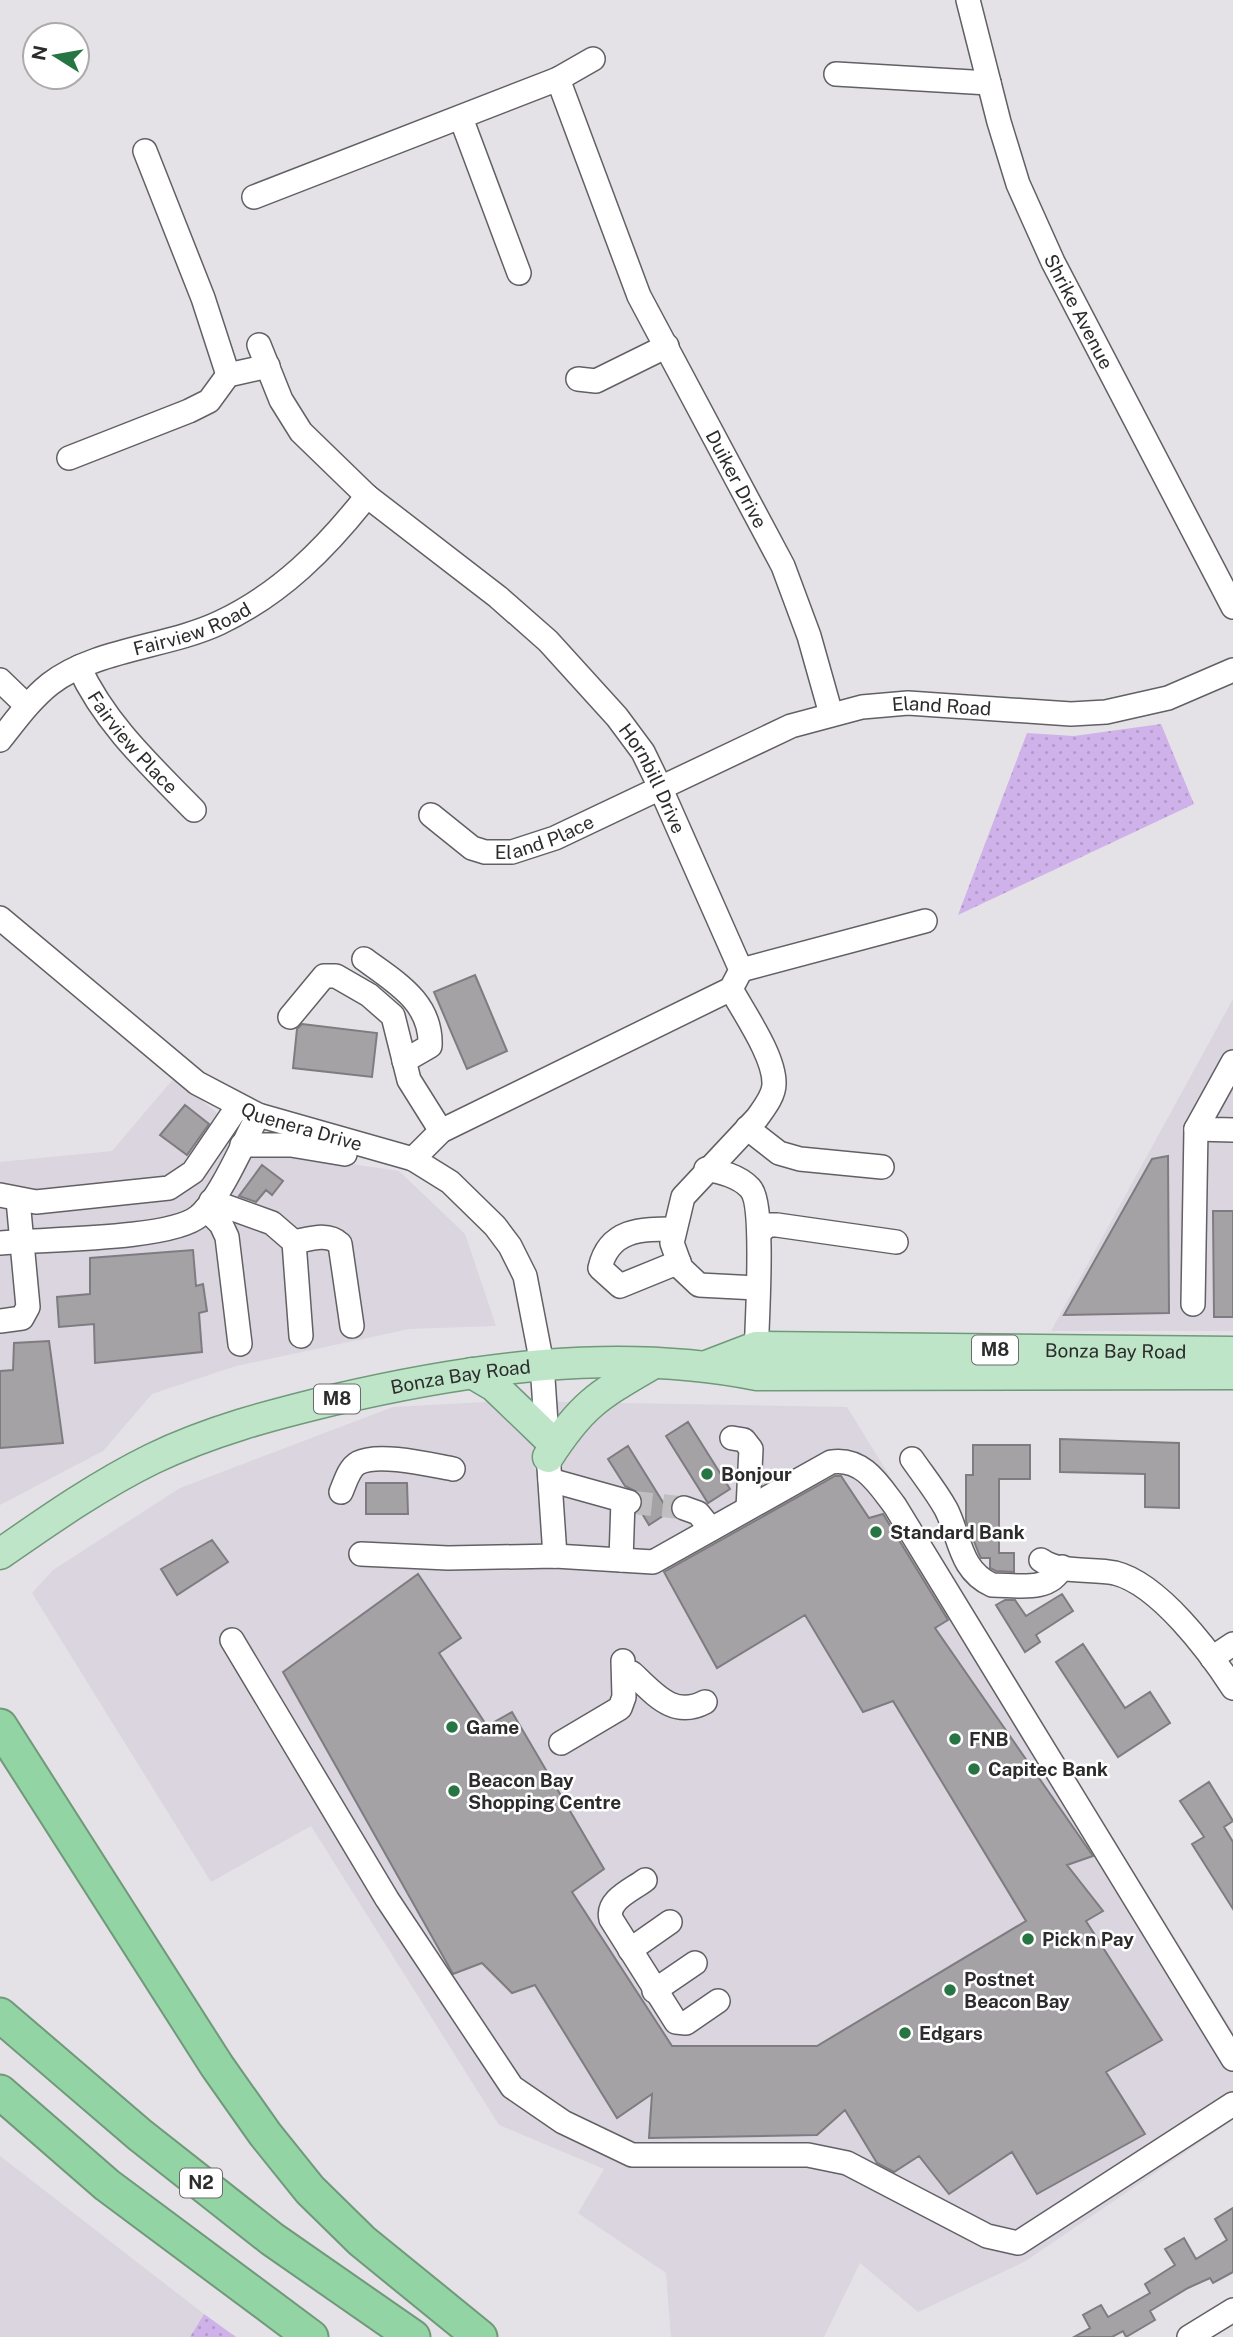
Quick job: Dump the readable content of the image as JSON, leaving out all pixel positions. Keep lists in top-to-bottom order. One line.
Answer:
{"streets":{"highway":["N2"],"main road":["M8","Bonza Bay Road"],"street":["Shrike Avenue","Duiker Drive","Fairview Road","Eland Road","Fairview Place","Hornbill Drive","Eland Place","Quenera Drive"]},"crossings":[["Duiker Drive","Eland Road"],["Fairview Road","Fairview Place"],["Fairview Road","Hornbill Drive"],["Eland Road","Hornbill Drive"],["Eland Road","Eland Place"],["Hornbill Drive","Eland Place"],["Quenera Drive","Bonza Bay Road"]],"places":["Bonjour","Standard Bank","Game","FNB","Capitec Bank","Beacon Bay Shopping Centre","Pick n Pay","Postnet Beacon Bay","Edgars"],"north":"left"}
